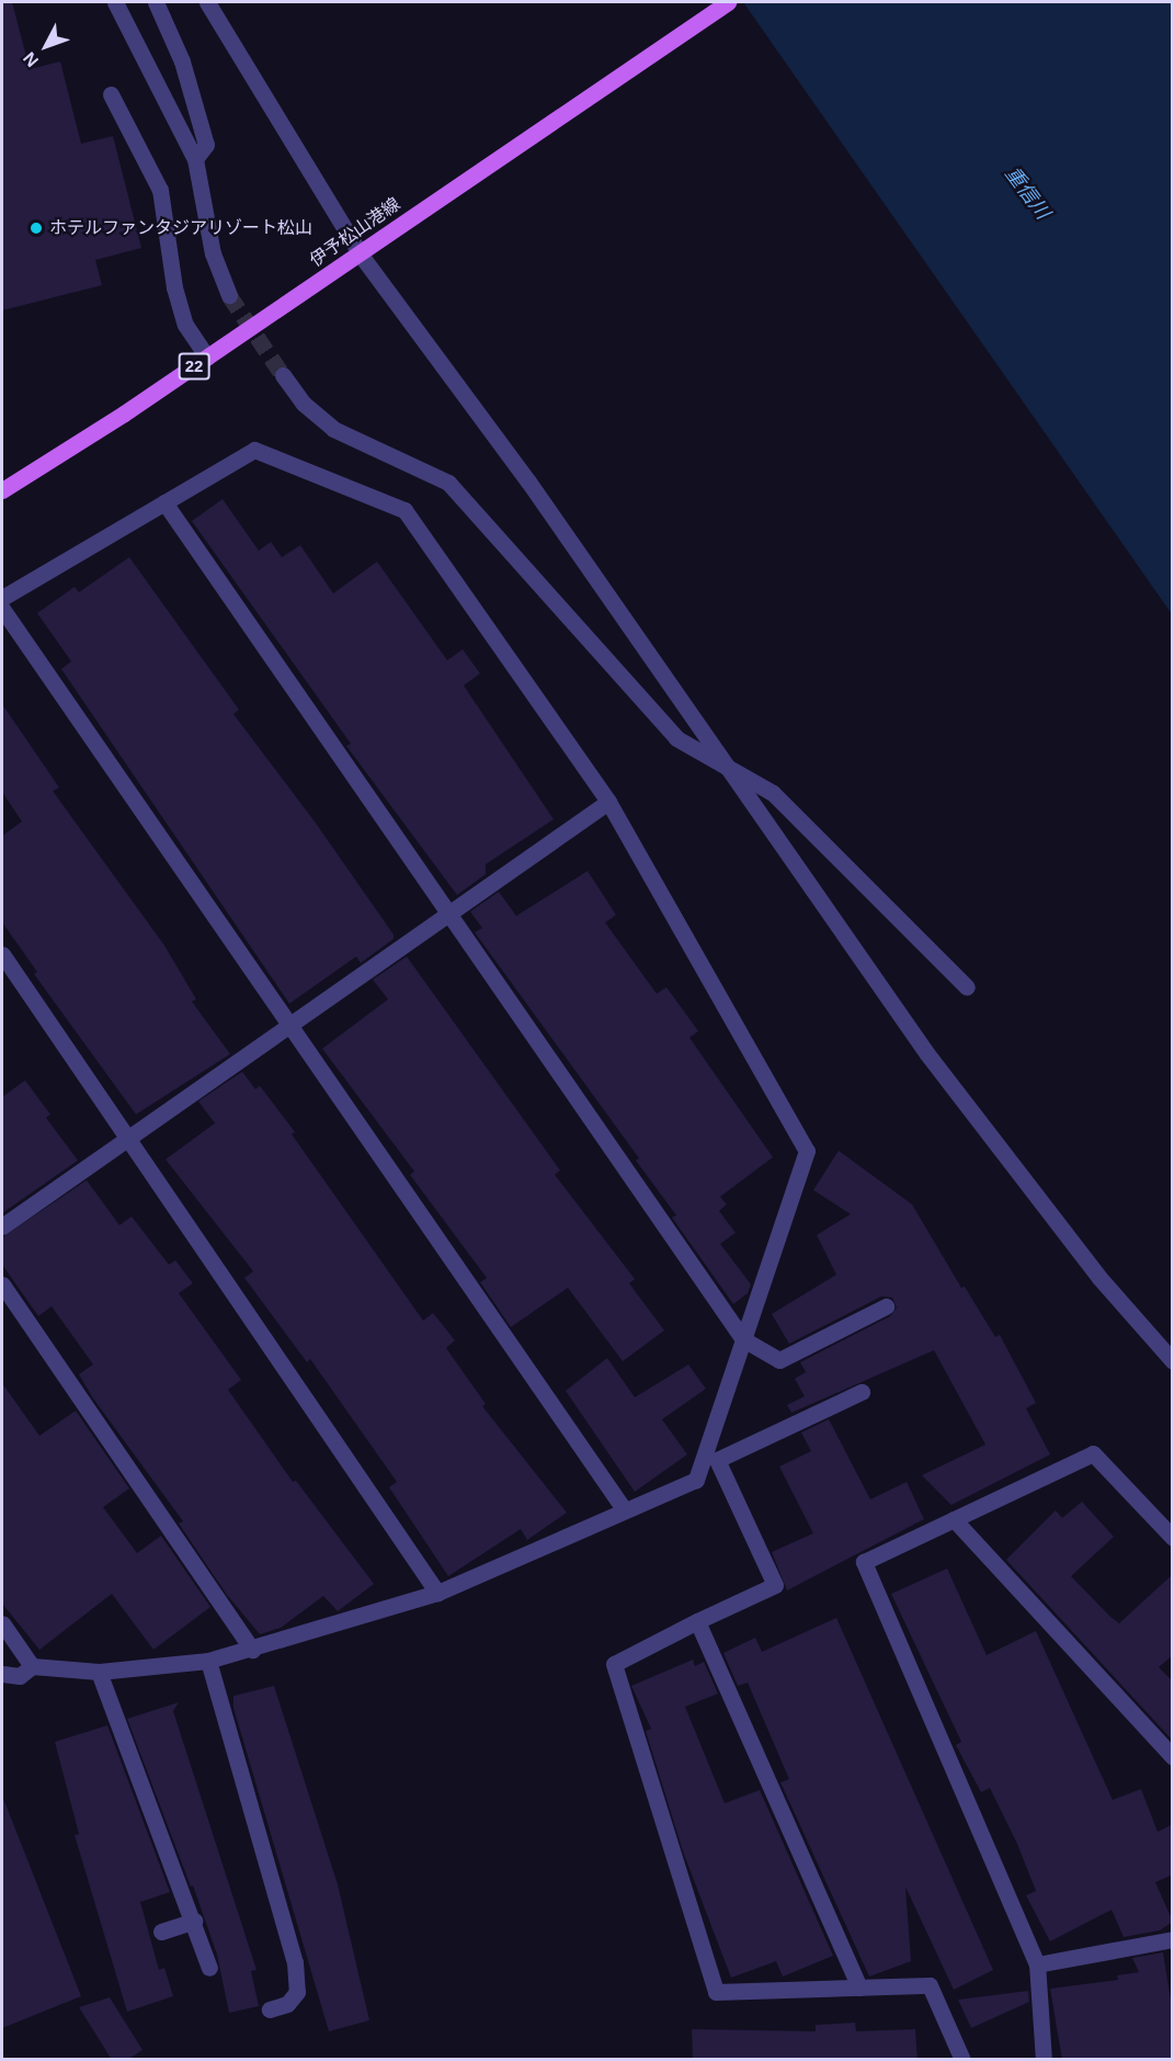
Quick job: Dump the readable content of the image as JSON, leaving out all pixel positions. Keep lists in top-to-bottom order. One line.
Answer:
{"streets":{"main road":["伊予松山港線","22"]},"water":["重信川"],"places":["ホテルファンタジアリゾート松山"],"north":"bottom left"}
